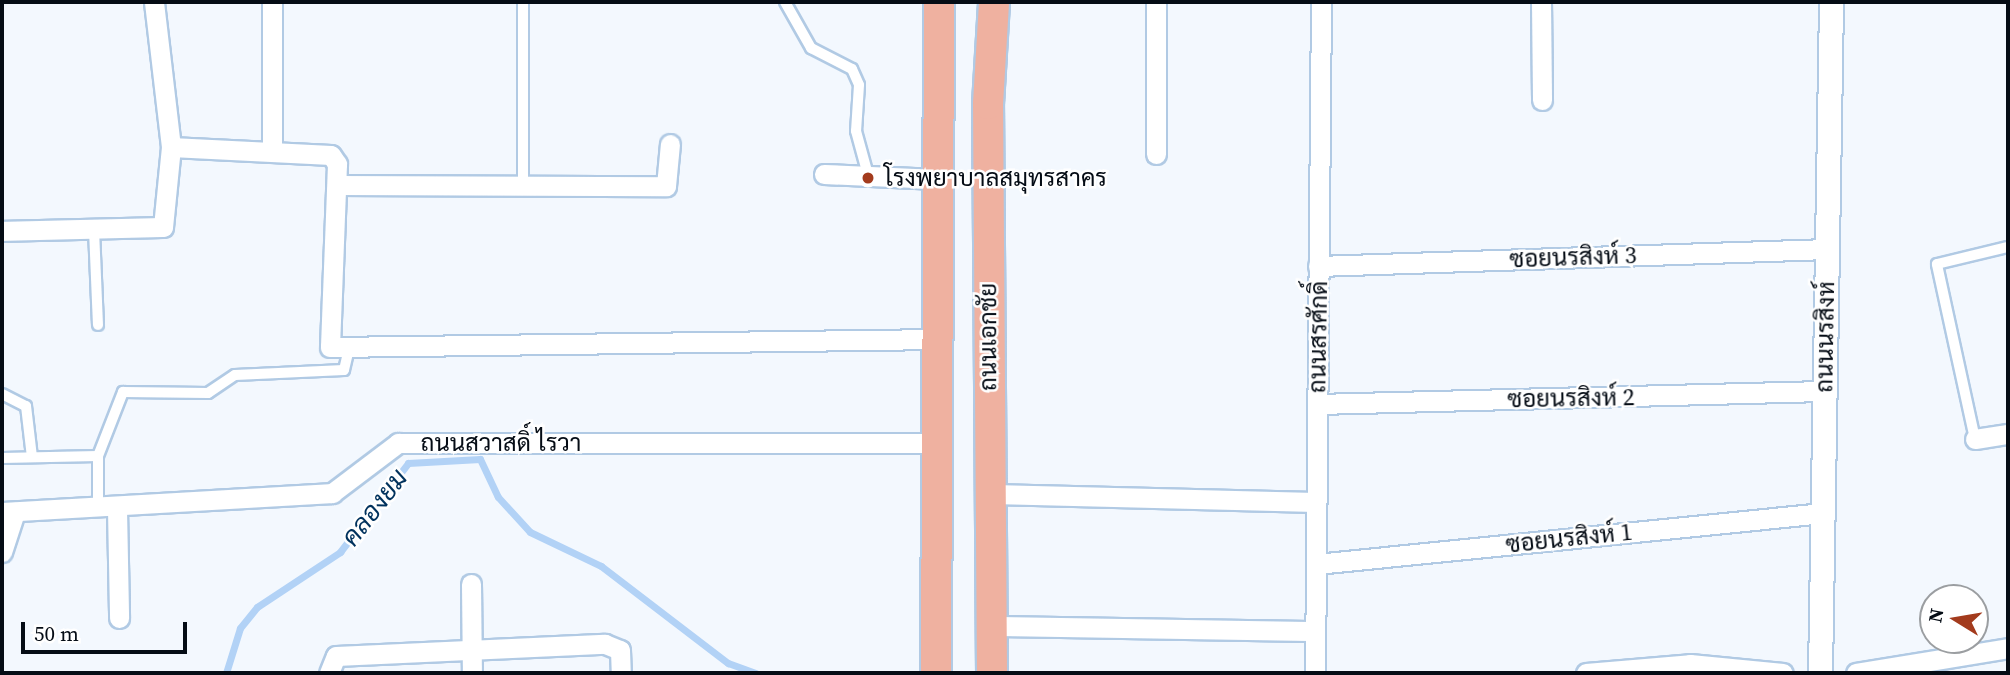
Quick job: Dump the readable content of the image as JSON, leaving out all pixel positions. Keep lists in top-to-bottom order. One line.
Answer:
{"streets":{"main road":["ถนนเอกชัย"],"street":["ซอยนรสิงห์ 3","ถนนสรศักดิ์","ถนนนรสิงห์","ซอยนรสิงห์ 2","ถนนสวาสดิ์ ไรวา","ซอยนรสิงห์ 1"]},"crossings":[["ซอยนรสิงห์ 3","ถนนสรศักดิ์"],["ซอยนรสิงห์ 3","ถนนนรสิงห์"],["ถนนเอกชัย","ถนนสวาสดิ์ ไรวา"],["ถนนสรศักดิ์","ซอยนรสิงห์ 2"],["ถนนสรศักดิ์","ซอยนรสิงห์ 1"],["ถนนนรสิงห์","ซอยนรสิงห์ 2"],["ถนนนรสิงห์","ซอยนรสิงห์ 1"]],"water":["คลองยม"],"places":["โรงพยาบาลสมุทรสาคร"],"scale_bar":"50 m","north":"left"}
